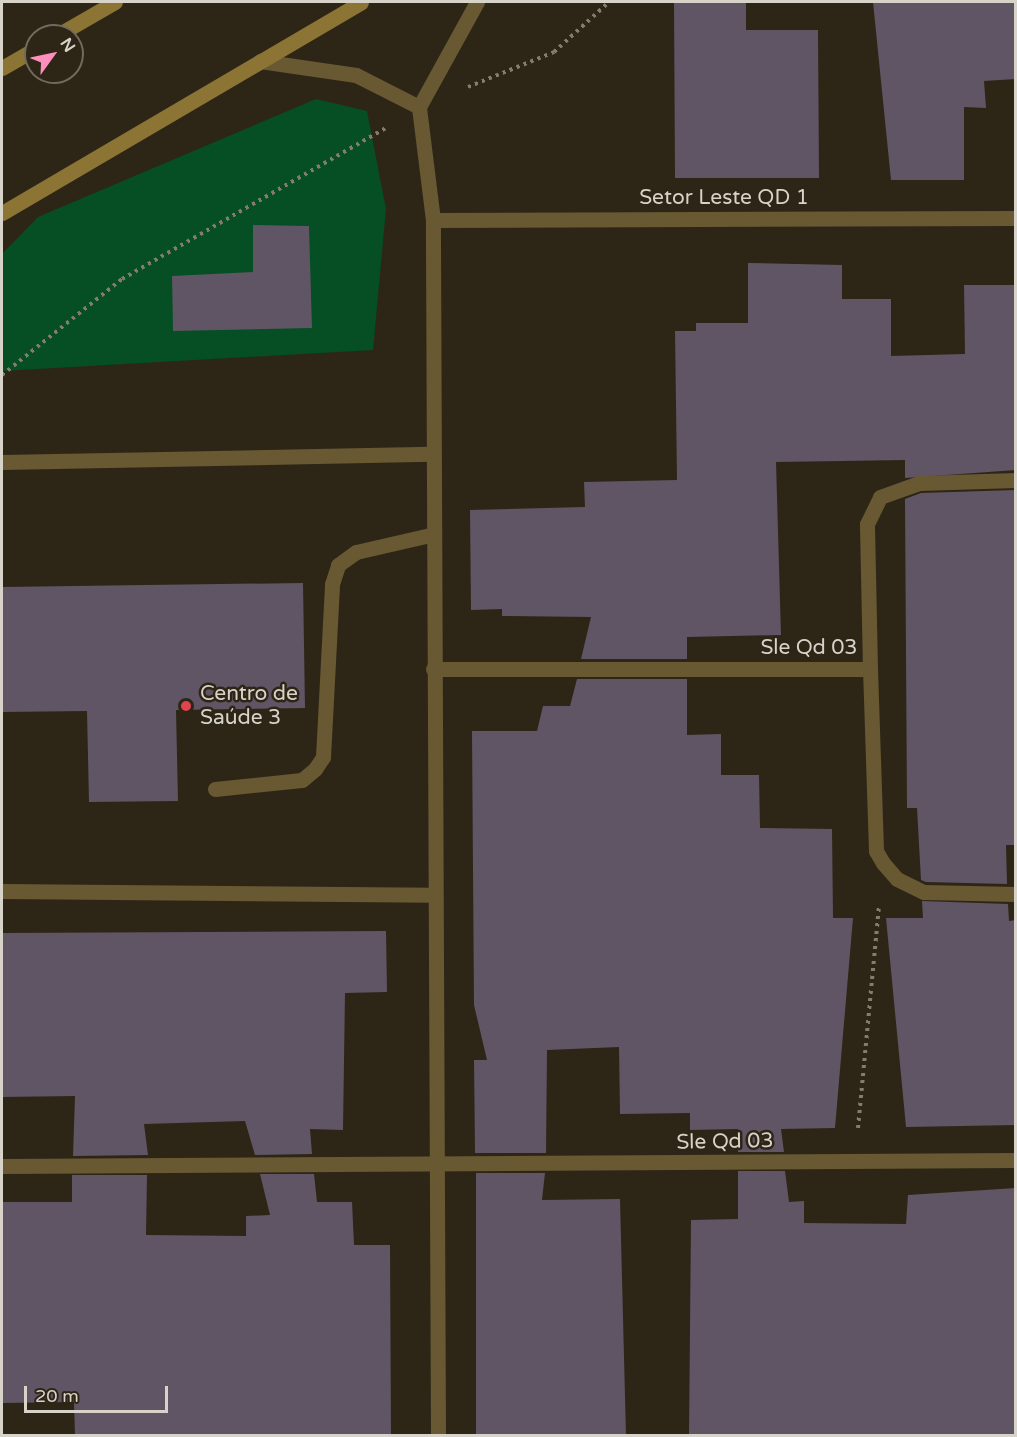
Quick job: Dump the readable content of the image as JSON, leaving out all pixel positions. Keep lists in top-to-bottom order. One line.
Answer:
{"streets":{"street":["Setor Leste QD 1","Sle Qd 03"]},"places":["Centro de Saúde 3"],"scale_bar":"20 m","north":"top right"}
